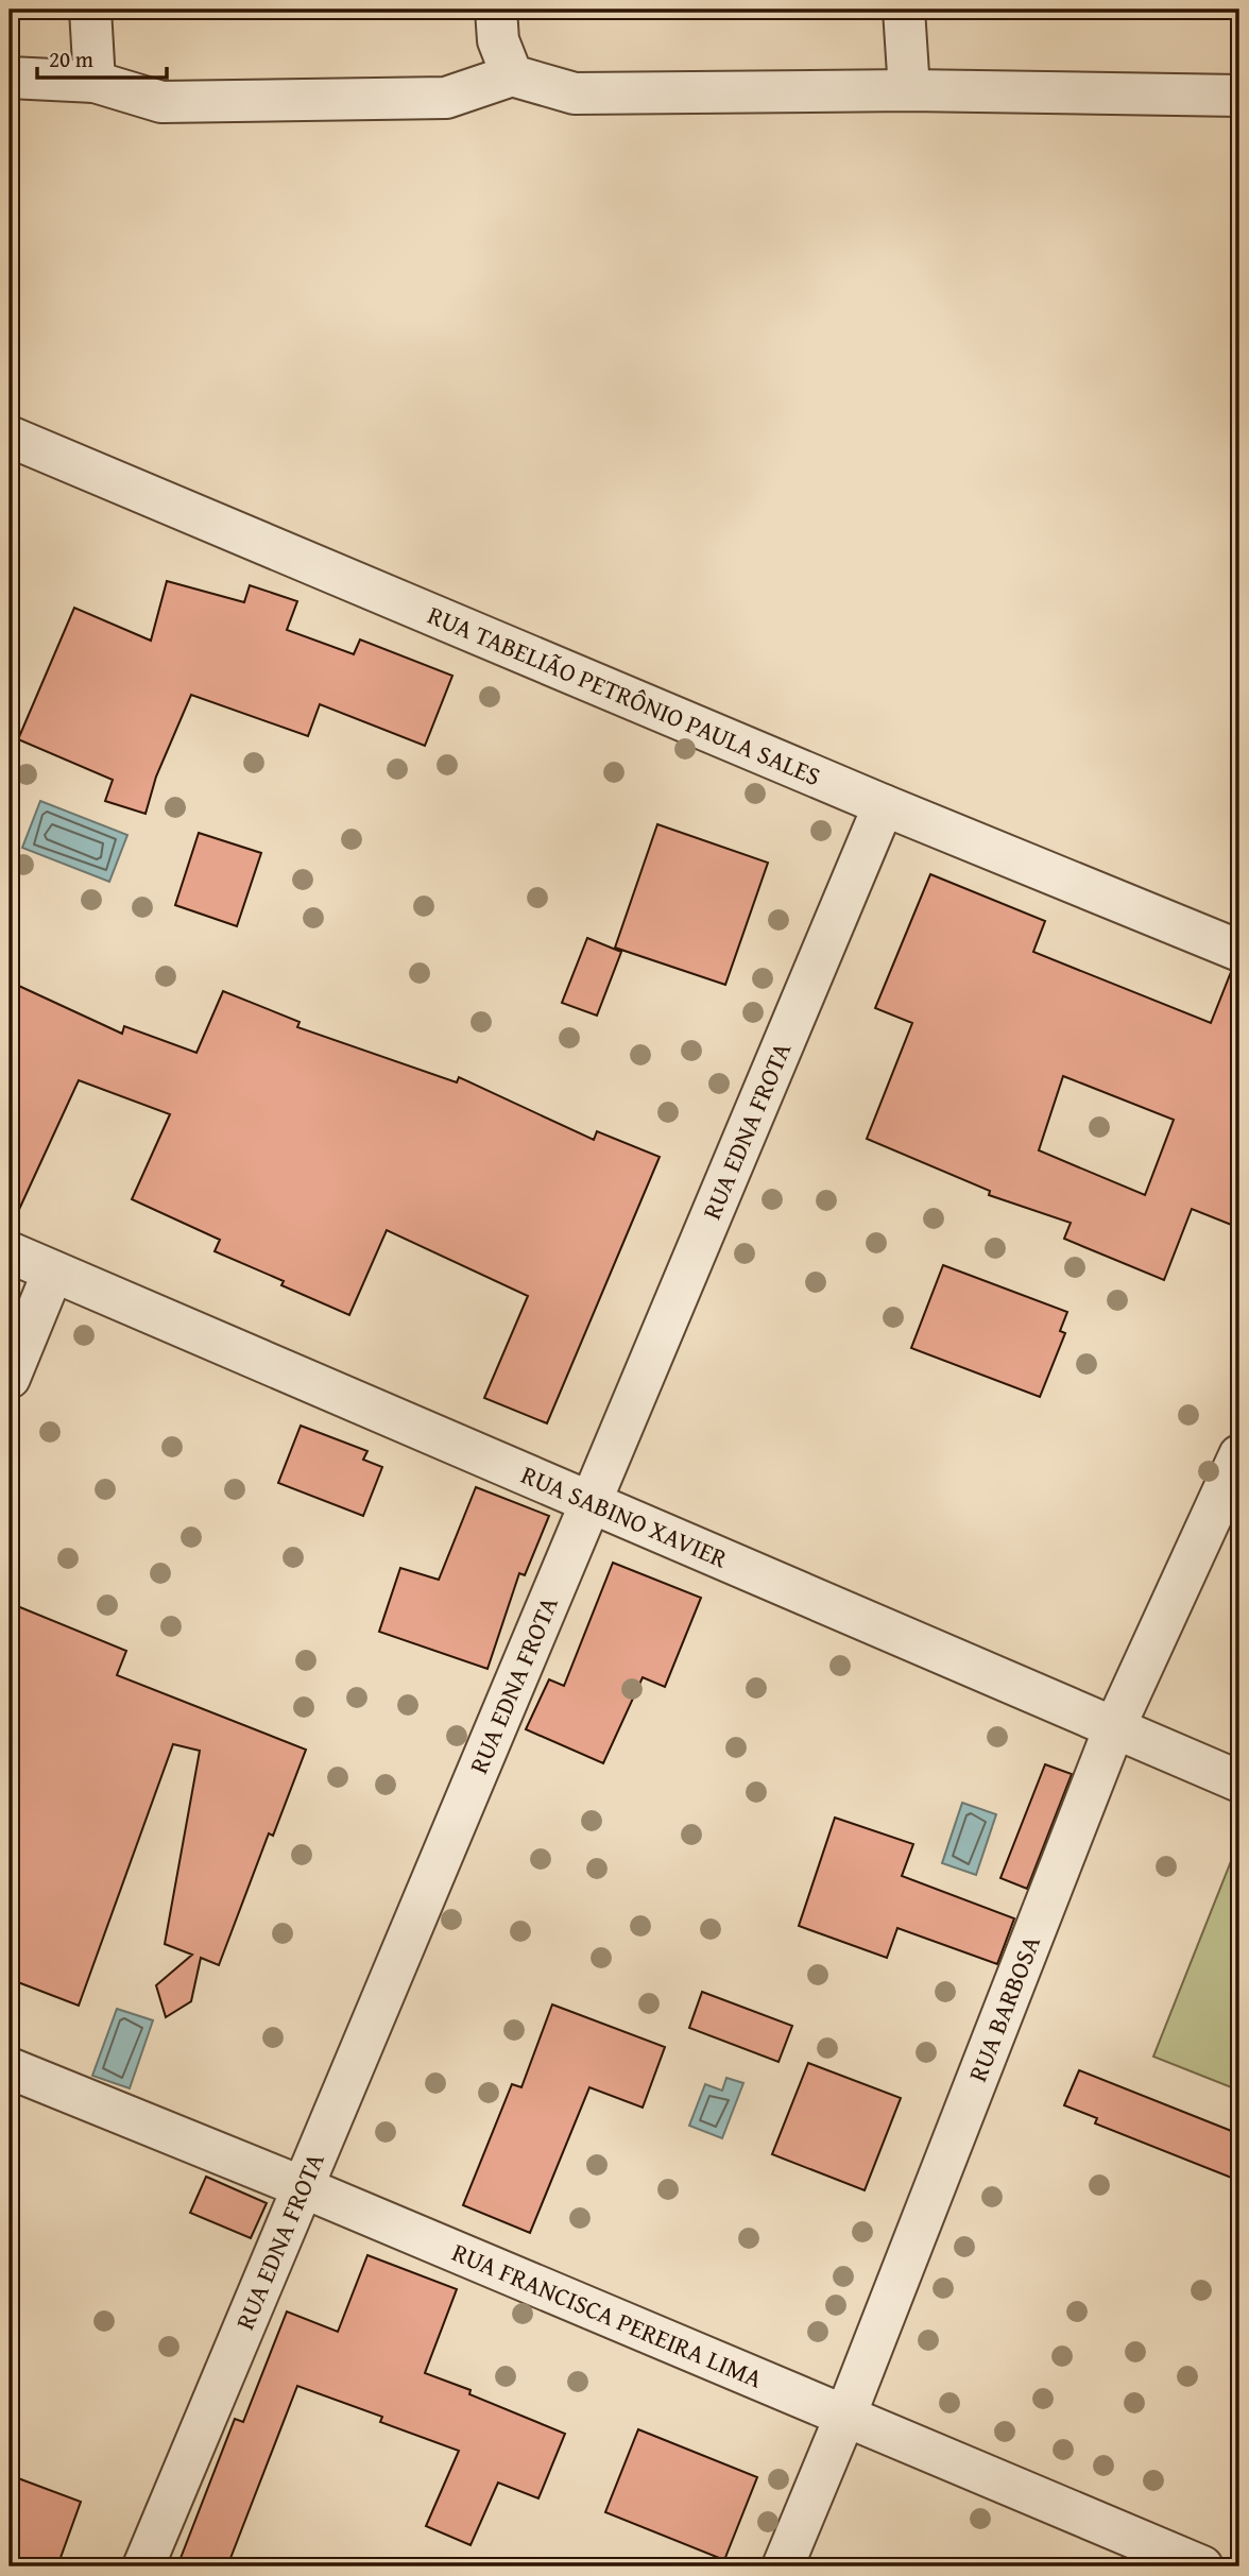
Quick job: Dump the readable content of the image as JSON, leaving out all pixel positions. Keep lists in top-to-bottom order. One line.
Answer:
{"streets":{"street":["RUA TABELIÃO PETRÔNIO PAULA SALES","RUA EDNA FROTA","RUA SABINO XAVIER","RUA BARBOSA","RUA FRANCISCA PEREIRA LIMA"]},"crossings":[["RUA TABELIÃO PETRÔNIO PAULA SALES","RUA EDNA FROTA"],["RUA EDNA FROTA","RUA SABINO XAVIER"],["RUA EDNA FROTA","RUA FRANCISCA PEREIRA LIMA"],["RUA SABINO XAVIER","RUA BARBOSA"],["RUA BARBOSA","RUA FRANCISCA PEREIRA LIMA"]],"scale_bar":"20 m"}
